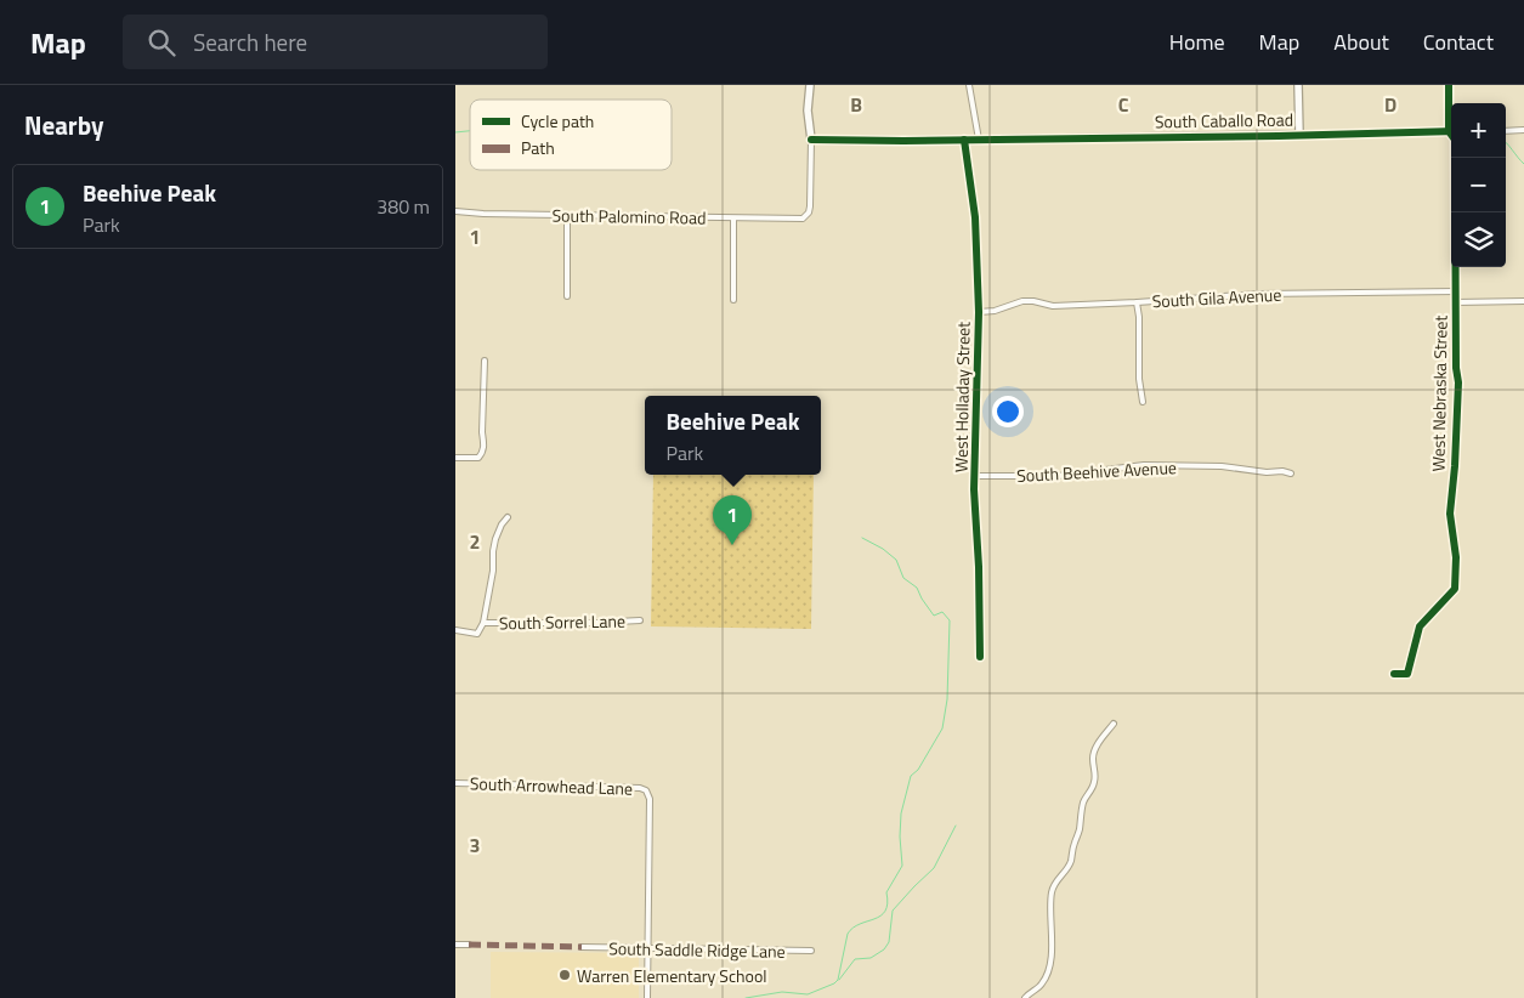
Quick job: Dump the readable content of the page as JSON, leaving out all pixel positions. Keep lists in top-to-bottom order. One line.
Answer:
{"streets":{"street":["South Caballo Road","South Palomino Road","South Gila Avenue","West Nebraska Street","West Holladay Street","South Beehive Avenue","South Sorrel Lane","South Arrowhead Lane","South Saddle Ridge Lane"]},"crossings":[["South Caballo Road","South Palomino Road"],["South Caballo Road","West Nebraska Street"],["South Caballo Road","West Holladay Street"],["South Gila Avenue","West Nebraska Street"],["South Gila Avenue","West Holladay Street"],["West Holladay Street","South Beehive Avenue"],["South Arrowhead Lane","South Saddle Ridge Lane"]],"places":["Warren Elementary School"],"legend":["Cycle path","Path"],"page":{"header":"Map","search":"Search here","nav":["Home","Map","About","Contact"],"heading":"Nearby","map_buttons":["+","−"],"list":[{"mark":"1","name":"Beehive Peak","note":"Park","value":"380 m"}],"popup":["Beehive Peak","Park"],"pins":"1"},"grid":{"columns":["B","C","D"],"rows":["1","2","3"]}}
